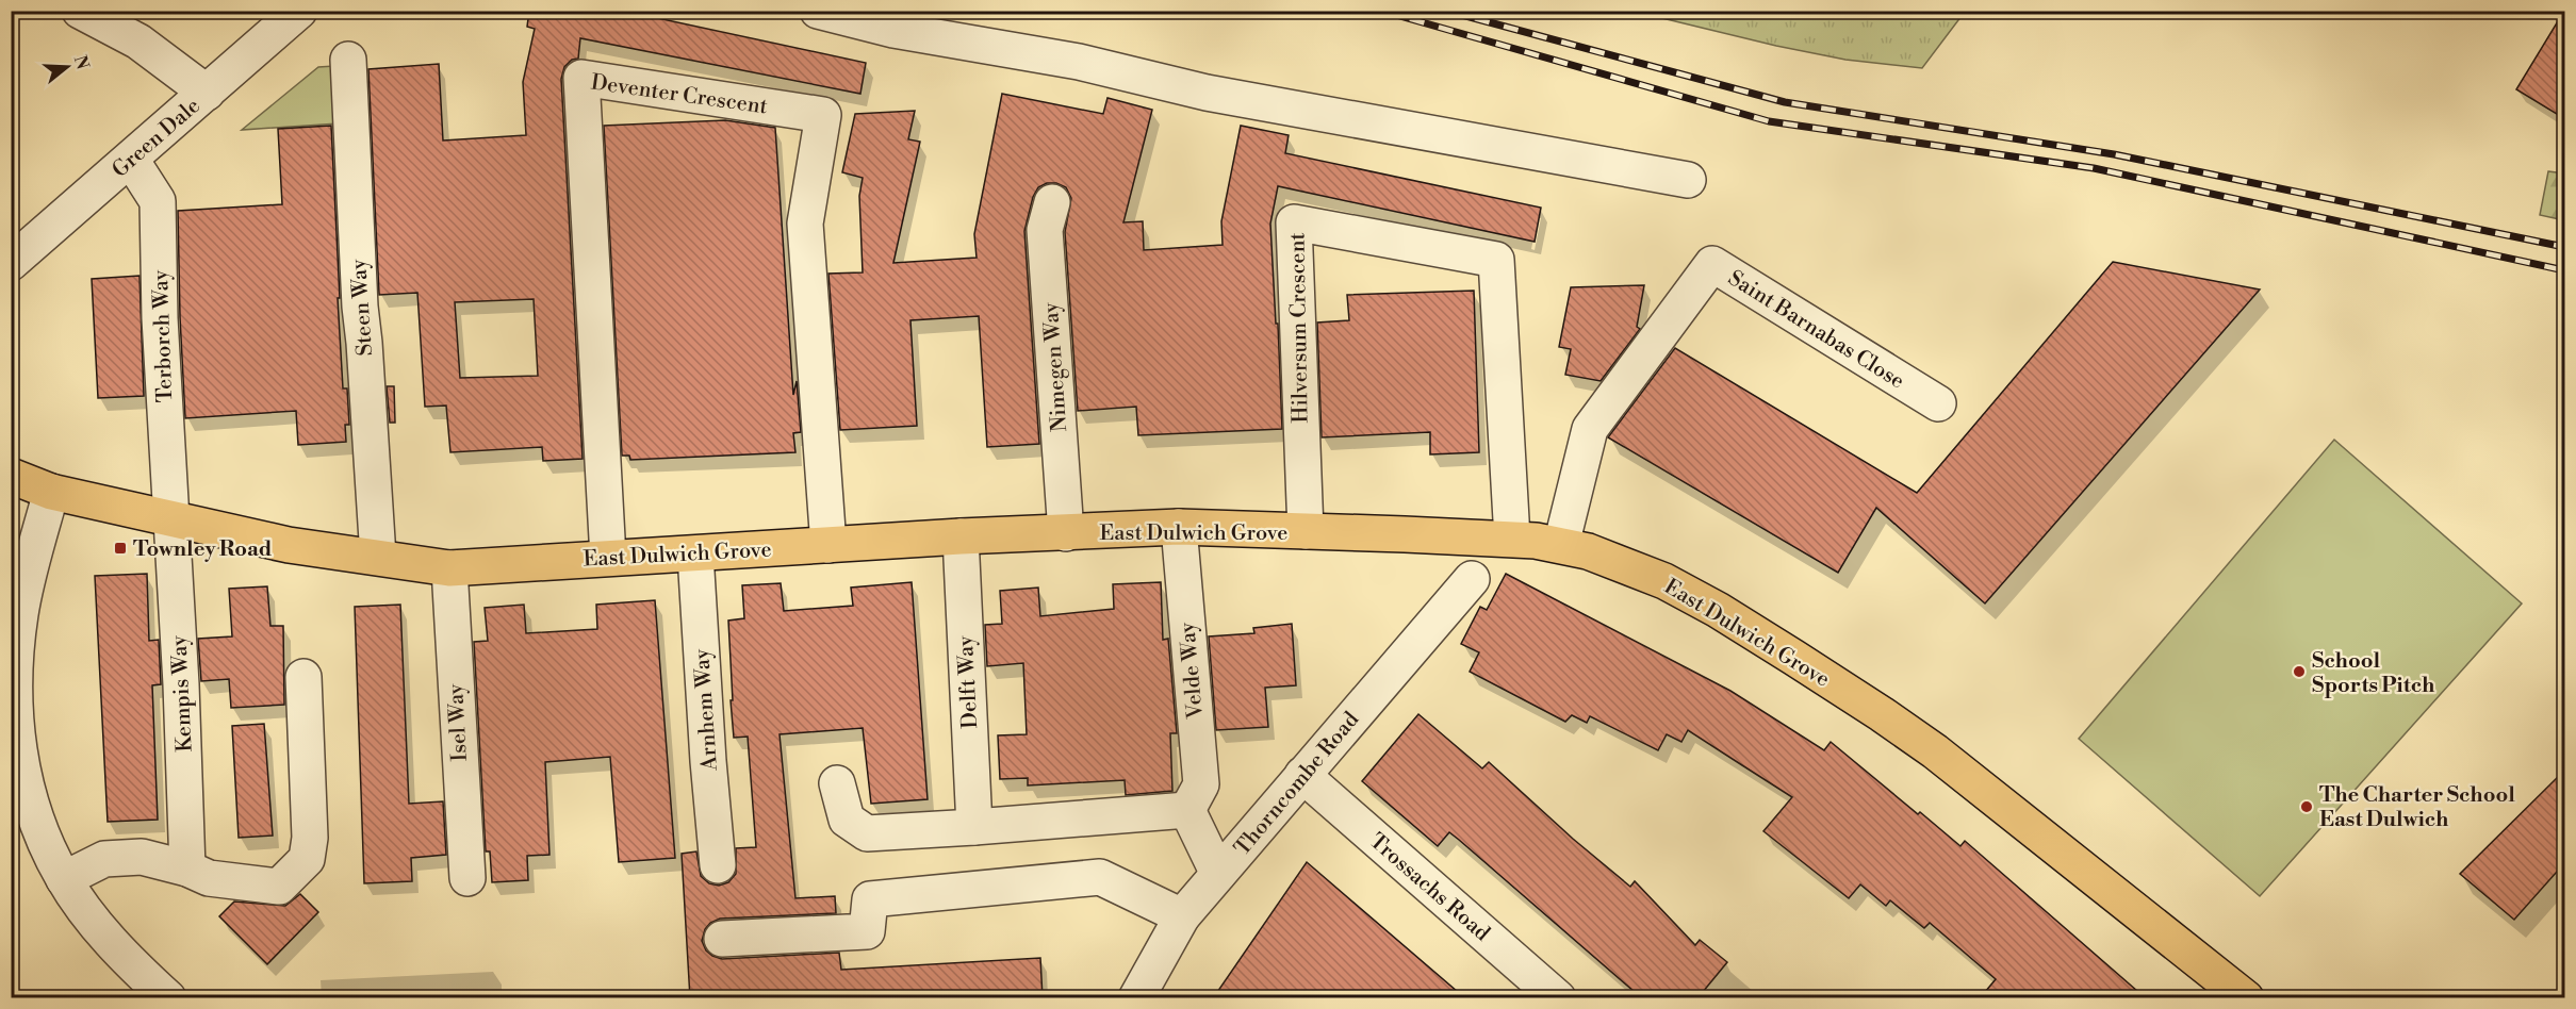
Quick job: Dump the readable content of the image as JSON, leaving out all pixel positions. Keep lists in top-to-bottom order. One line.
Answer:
{"streets":{"main road":["East Dulwich Grove"],"street":["Deventer Crescent","Green Dale","Steen Way","Hilversum Crescent","Saint Barnabas Close","Terborch Way","Nimegen Way","Velde Way","Delft Way","Kempis Way","Arnhem Way","Isel Way","Thorncombe Road","Trossachs Road"]},"crossings":[["Deventer Crescent","East Dulwich Grove"],["Green Dale","Terborch Way"],["Steen Way","East Dulwich Grove"],["Hilversum Crescent","East Dulwich Grove"],["Saint Barnabas Close","East Dulwich Grove"],["Terborch Way","East Dulwich Grove"],["Terborch Way","Kempis Way"],["Nimegen Way","East Dulwich Grove"],["East Dulwich Grove","Velde Way"],["East Dulwich Grove","Delft Way"],["East Dulwich Grove","Kempis Way"],["East Dulwich Grove","Arnhem Way"],["East Dulwich Grove","Isel Way"],["Thorncombe Road","Trossachs Road"]],"places":{"transit":["Townley Road"],"other":["School Sports Pitch","The Charter School East Dulwich"]},"north":"right"}
